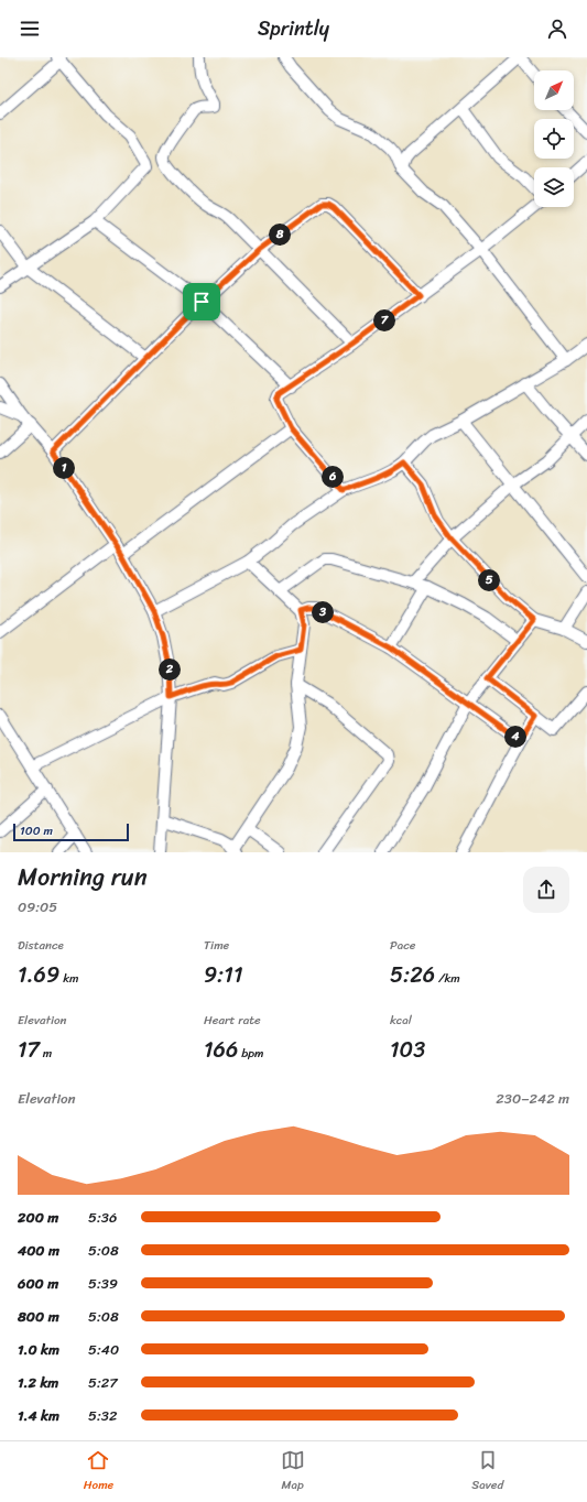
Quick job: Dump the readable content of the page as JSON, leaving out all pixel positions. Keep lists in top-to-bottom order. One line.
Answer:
{"scale_bar":"100 m","north":"top right","page":{"header":"Sprintly","pins":["8","7","1","6","5","3","2","4"],"scale":"100 m","heading":["Morning run","09:05"],"stats":[["Distance","1.69 km"],["Time","9:11"],["Pace","5:26 /km"],["Elevation","17 m"],["Heart rate","166 bpm"],["kcal","103"]],"chart":["Elevation","230–242 m"],"list":[{"name":"200 m","note":"5:36"},{"name":"400 m","note":"5:08"},{"name":"600 m","note":"5:39"},{"name":"800 m","note":"5:08"},{"name":"1.0 km","note":"5:40"},{"name":"1.2 km","note":"5:27"},{"name":"1.4 km","note":"5:32"}],"tabs":["Home","Map","Saved"]}}
